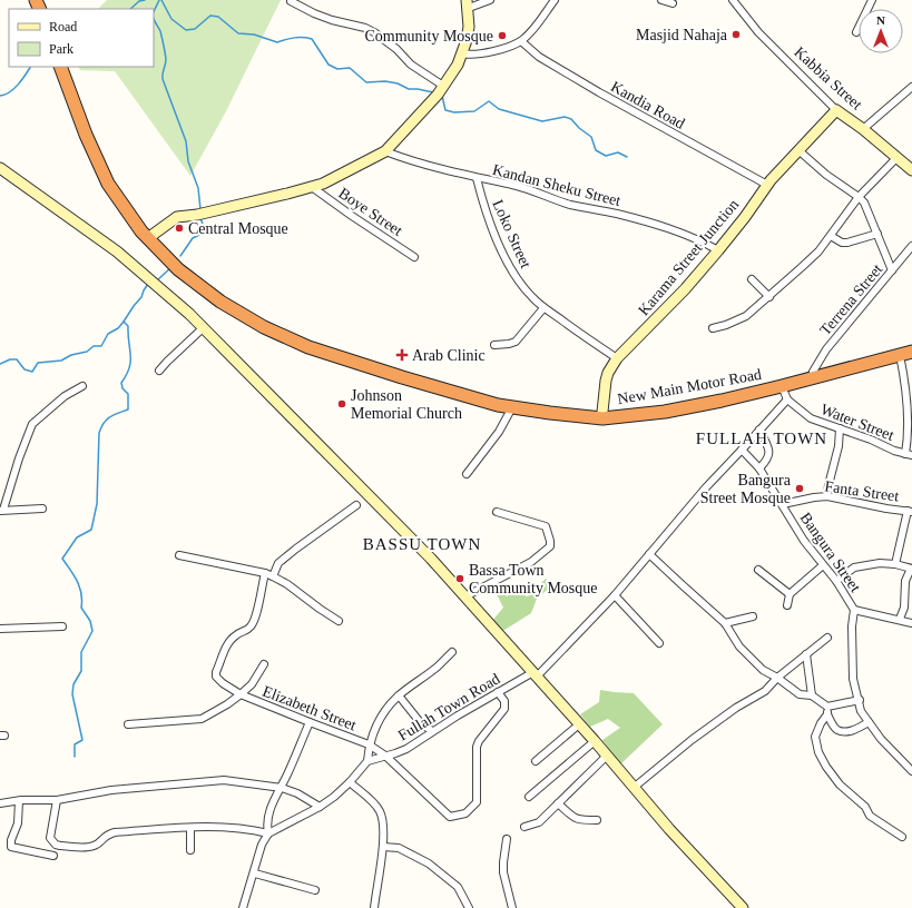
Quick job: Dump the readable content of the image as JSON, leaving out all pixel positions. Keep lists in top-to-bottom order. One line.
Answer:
{"streets":{"highway":["New Main Motor Road"],"street":["Kabbia Street","Kandia Road","Kandan Sheku Street","Boye Street","Loko Street","Karama Street Junction","Terrena Street","Water Street","Fanta Street","Bangura Street","Fullah Town Road","Elizabeth Street"]},"crossings":[["Kabbia Street","Karama Street Junction"],["Kandia Road","Karama Street Junction"],["Kandan Sheku Street","Loko Street"],["Kandan Sheku Street","Karama Street Junction"],["Loko Street","Karama Street Junction"],["Karama Street Junction","New Main Motor Road"],["Terrena Street","New Main Motor Road"],["New Main Motor Road","Water Street"],["Water Street","Fullah Town Road"],["Fanta Street","Bangura Street"],["Bangura Street","Fullah Town Road"],["Fullah Town Road","Elizabeth Street"]],"districts":["FULLAH TOWN","BASSU TOWN"],"places":{"other":["Masjid Nahaja","Community Mosque","Central Mosque","Johnson Memorial Church","Bangura Street Mosque","Bassa Town Community Mosque"],"health":["Arab Clinic"]},"legend":["Road","Park"],"north":"top"}
